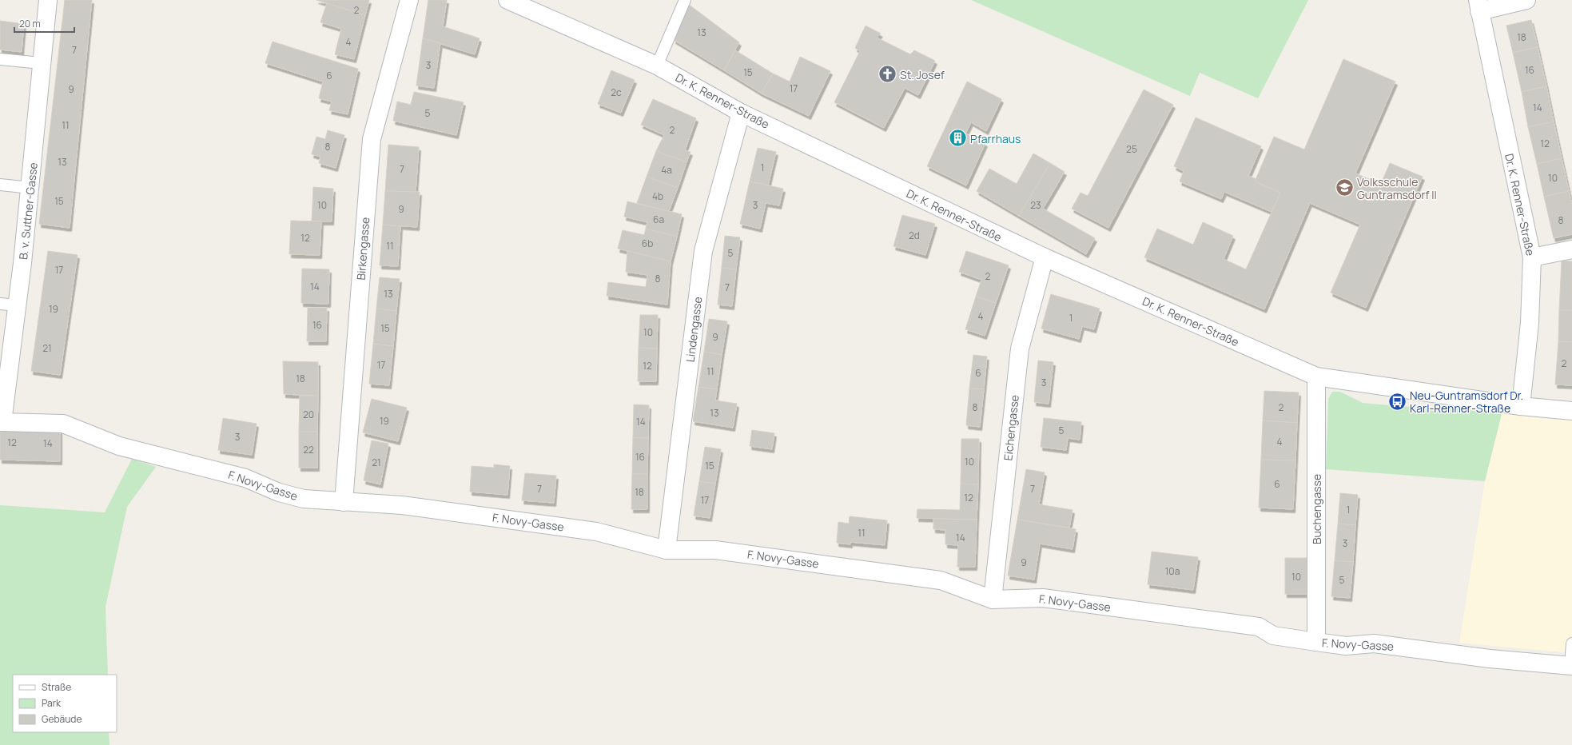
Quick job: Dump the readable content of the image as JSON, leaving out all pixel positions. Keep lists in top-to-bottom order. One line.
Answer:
{"streets":{"street":["Dr. K. Renner-Straße","B. v. Suttner-Gasse","Birkengasse","Lindengasse","Eichengasse","F. Novy-Gasse","Buchengasse"]},"crossings":[["Dr. K. Renner-Straße","Lindengasse"],["Dr. K. Renner-Straße","Eichengasse"],["Dr. K. Renner-Straße","Buchengasse"],["B. v. Suttner-Gasse","F. Novy-Gasse"],["Birkengasse","F. Novy-Gasse"],["Lindengasse","F. Novy-Gasse"],["Eichengasse","F. Novy-Gasse"],["F. Novy-Gasse","Buchengasse"]],"places":{"church":["St. Josef"],"building":["Pfarrhaus"],"school or university":["Volksschule Guntramsdorf II"],"bus stop":["Neu-Guntramsdorf Dr. Karl-Renner-Straße"]},"house_numbers":["2","13","18","4","7","3","16","15","6","17","9","2c","14","5","11","2","12","8","25","13","1","7","4a","10","4b","15","10","3","23","9","6a","8","2d","12","6b","11","5","17","2","8","14","7","13","19","4","1","16","15","10","9","21","2","17","12","11","6","18","3","8","2","13","20","19","14","5","3","4","12","14","22","16","10","21","15","6","7","7","18","12","17","1","11","14","3","9","10a","10","5"],"legend":["Straße","Park","Gebäude"],"scale_bar":"20 m"}
